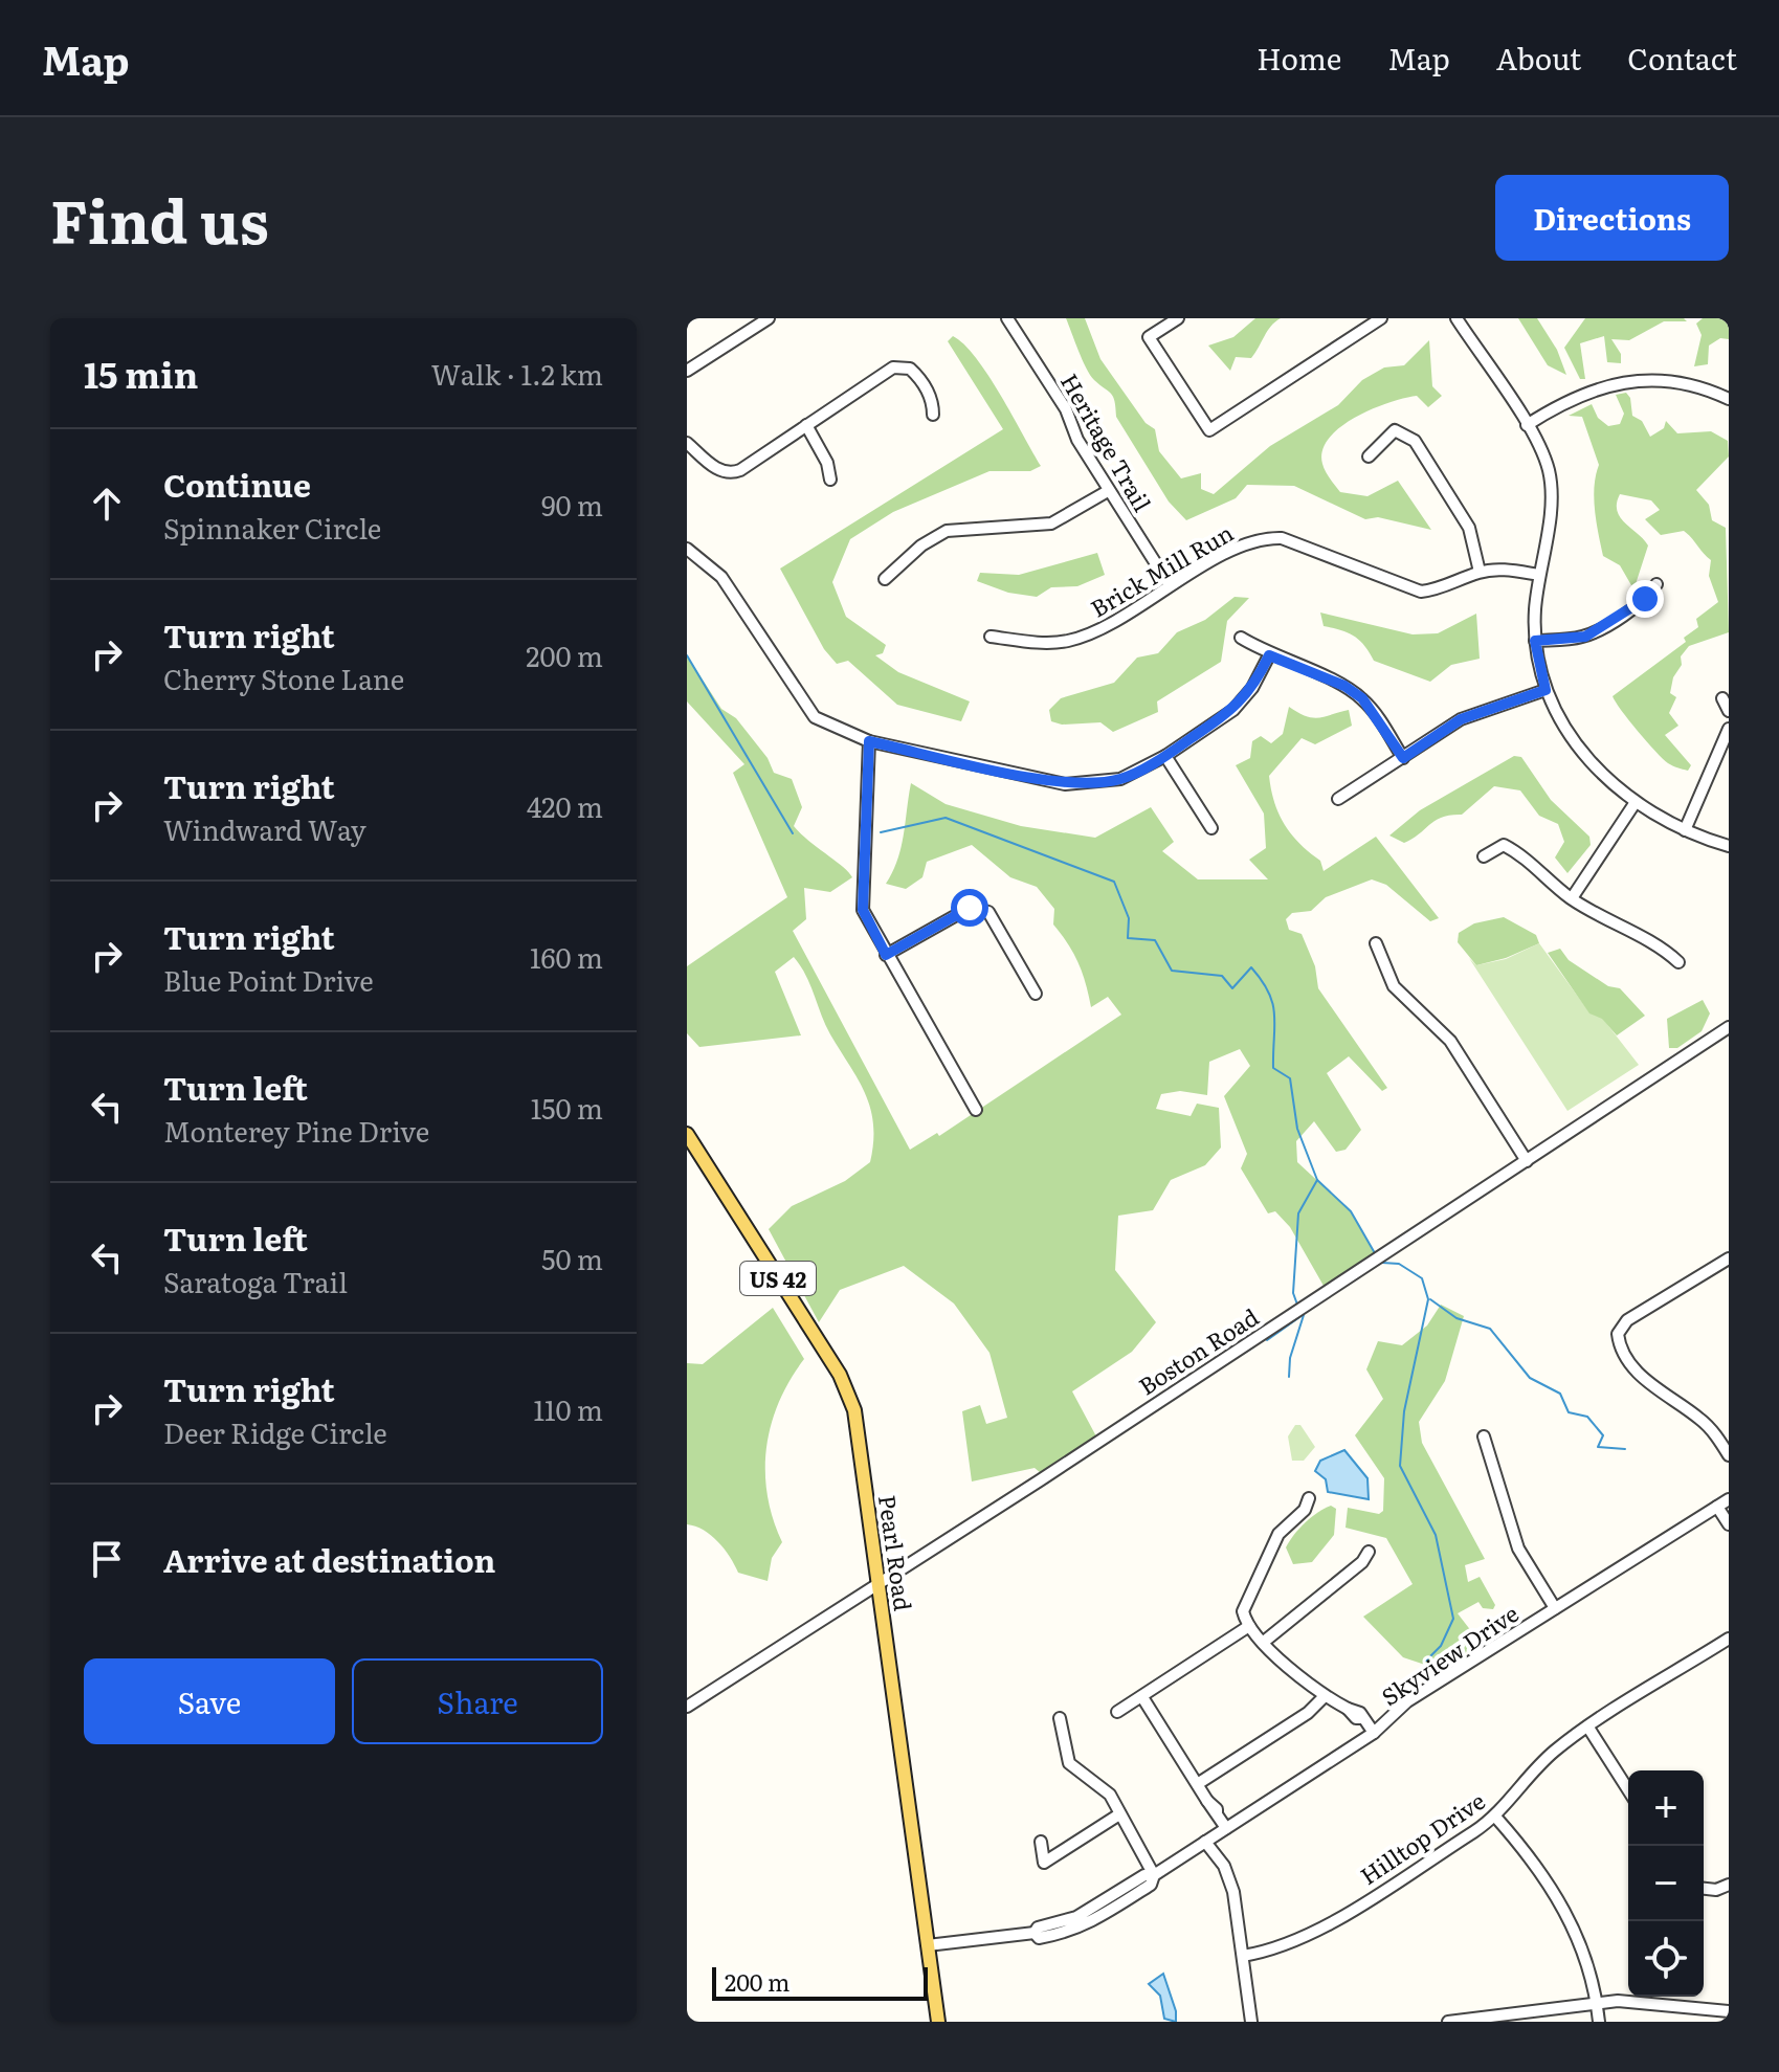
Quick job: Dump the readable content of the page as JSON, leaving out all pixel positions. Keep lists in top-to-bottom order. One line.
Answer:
{"streets":{"main road":["US 42","Pearl Road"],"street":["Heritage Trail","Brick Mill Run","Boston Road","Skyview Drive","Hilltop Drive"]},"crossings":[["Heritage Trail","Brick Mill Run"],["Boston Road","Pearl Road"],["Pearl Road","Skyview Drive"]],"scale_bar":"200 m","page":{"header":"Map","nav":["Home","Map","About","Contact"],"title":"Find us","buttons":["Directions",["Save","Share"]],"heading":["15 min","Walk · 1.2 km"],"list":[["Continue","Spinnaker Circle","90 m"],["Turn right","Cherry Stone Lane","200 m"],["Turn right","Windward Way","420 m"],["Turn right","Blue Point Drive","160 m"],["Turn left","Monterey Pine Drive","150 m"],["Turn left","Saratoga Trail","50 m"],["Turn right","Deer Ridge Circle","110 m"],"Arrive at destination"],"map_buttons":["+","−"],"scale":"200 m"}}
